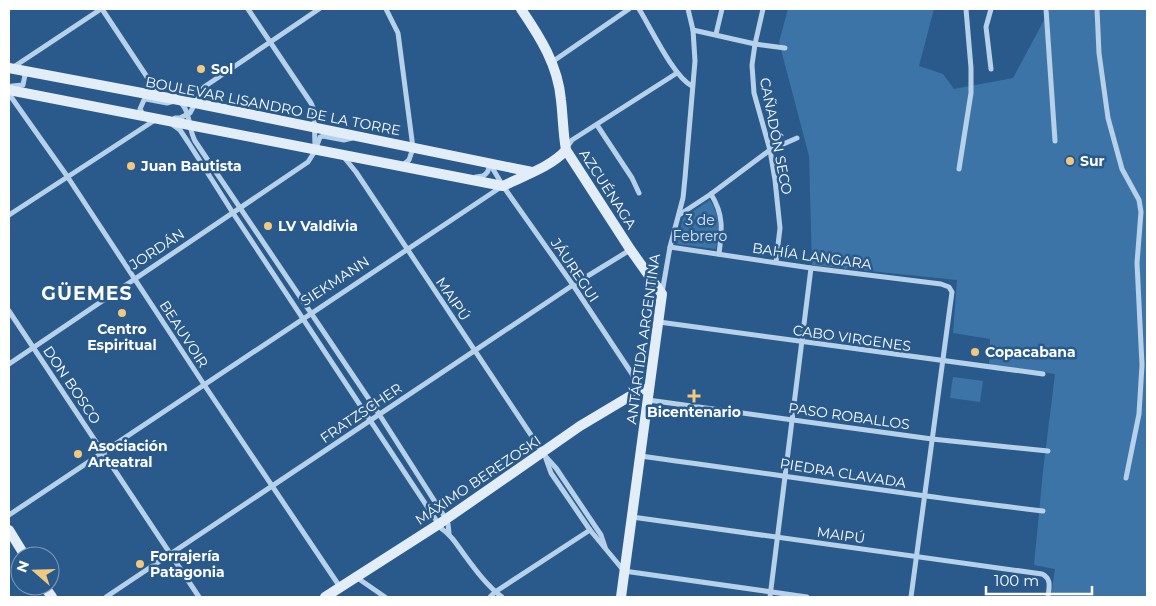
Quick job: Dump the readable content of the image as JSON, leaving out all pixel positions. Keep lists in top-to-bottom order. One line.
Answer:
{"streets":{"street":["BOULEVAR LISANDRO DE LA TORRE","CAÑADÓN SECO","AZCUÉNAGA","JORDÁN","BAHÍA LANGARA","JÁUREGUI","SIEKMANN","MAIPÚ","BEAUVOIR","CABO VIRGENES","ANTÁRTIDA ARGENTINA","DON BOSCO","FRATZSCHER","PASO ROBALLOS","PIEDRA CLAVADA","MÁXIMO BEREZOSKI"]},"crossings":[["BOULEVAR LISANDRO DE LA TORRE","JORDÁN"],["BOULEVAR LISANDRO DE LA TORRE","JÁUREGUI"],["BOULEVAR LISANDRO DE LA TORRE","SIEKMANN"],["CAÑADÓN SECO","BAHÍA LANGARA"],["AZCUÉNAGA","SIEKMANN"],["AZCUÉNAGA","ANTÁRTIDA ARGENTINA"],["AZCUÉNAGA","FRATZSCHER"],["JORDÁN","BEAUVOIR"],["JORDÁN","DON BOSCO"],["BAHÍA LANGARA","CABO VIRGENES"],["BAHÍA LANGARA","ANTÁRTIDA ARGENTINA"],["JÁUREGUI","SIEKMANN"],["JÁUREGUI","ANTÁRTIDA ARGENTINA"],["JÁUREGUI","FRATZSCHER"],["JÁUREGUI","PASO ROBALLOS"],["JÁUREGUI","MÁXIMO BEREZOSKI"],["SIEKMANN","MAIPÚ"],["SIEKMANN","BEAUVOIR"],["SIEKMANN","DON BOSCO"],["MAIPÚ","ANTÁRTIDA ARGENTINA"],["MAIPÚ","FRATZSCHER"],["MAIPÚ","MÁXIMO BEREZOSKI"],["BEAUVOIR","FRATZSCHER"],["BEAUVOIR","MÁXIMO BEREZOSKI"],["CABO VIRGENES","ANTÁRTIDA ARGENTINA"],["ANTÁRTIDA ARGENTINA","PASO ROBALLOS"],["ANTÁRTIDA ARGENTINA","PIEDRA CLAVADA"],["ANTÁRTIDA ARGENTINA","MÁXIMO BEREZOSKI"],["DON BOSCO","FRATZSCHER"],["PASO ROBALLOS","MÁXIMO BEREZOSKI"]],"districts":["GÜEMES"],"parks":["3 de Febrero"],"places":{"other":["Sol","Sur","Juan Bautista","LV Valdivia","Centro Espiritual","Copacabana","Asociación Arteatral","Forrajería Patagonia"],"health":["Bicentenario"]},"scale_bar":"100 m","north":"left"}
